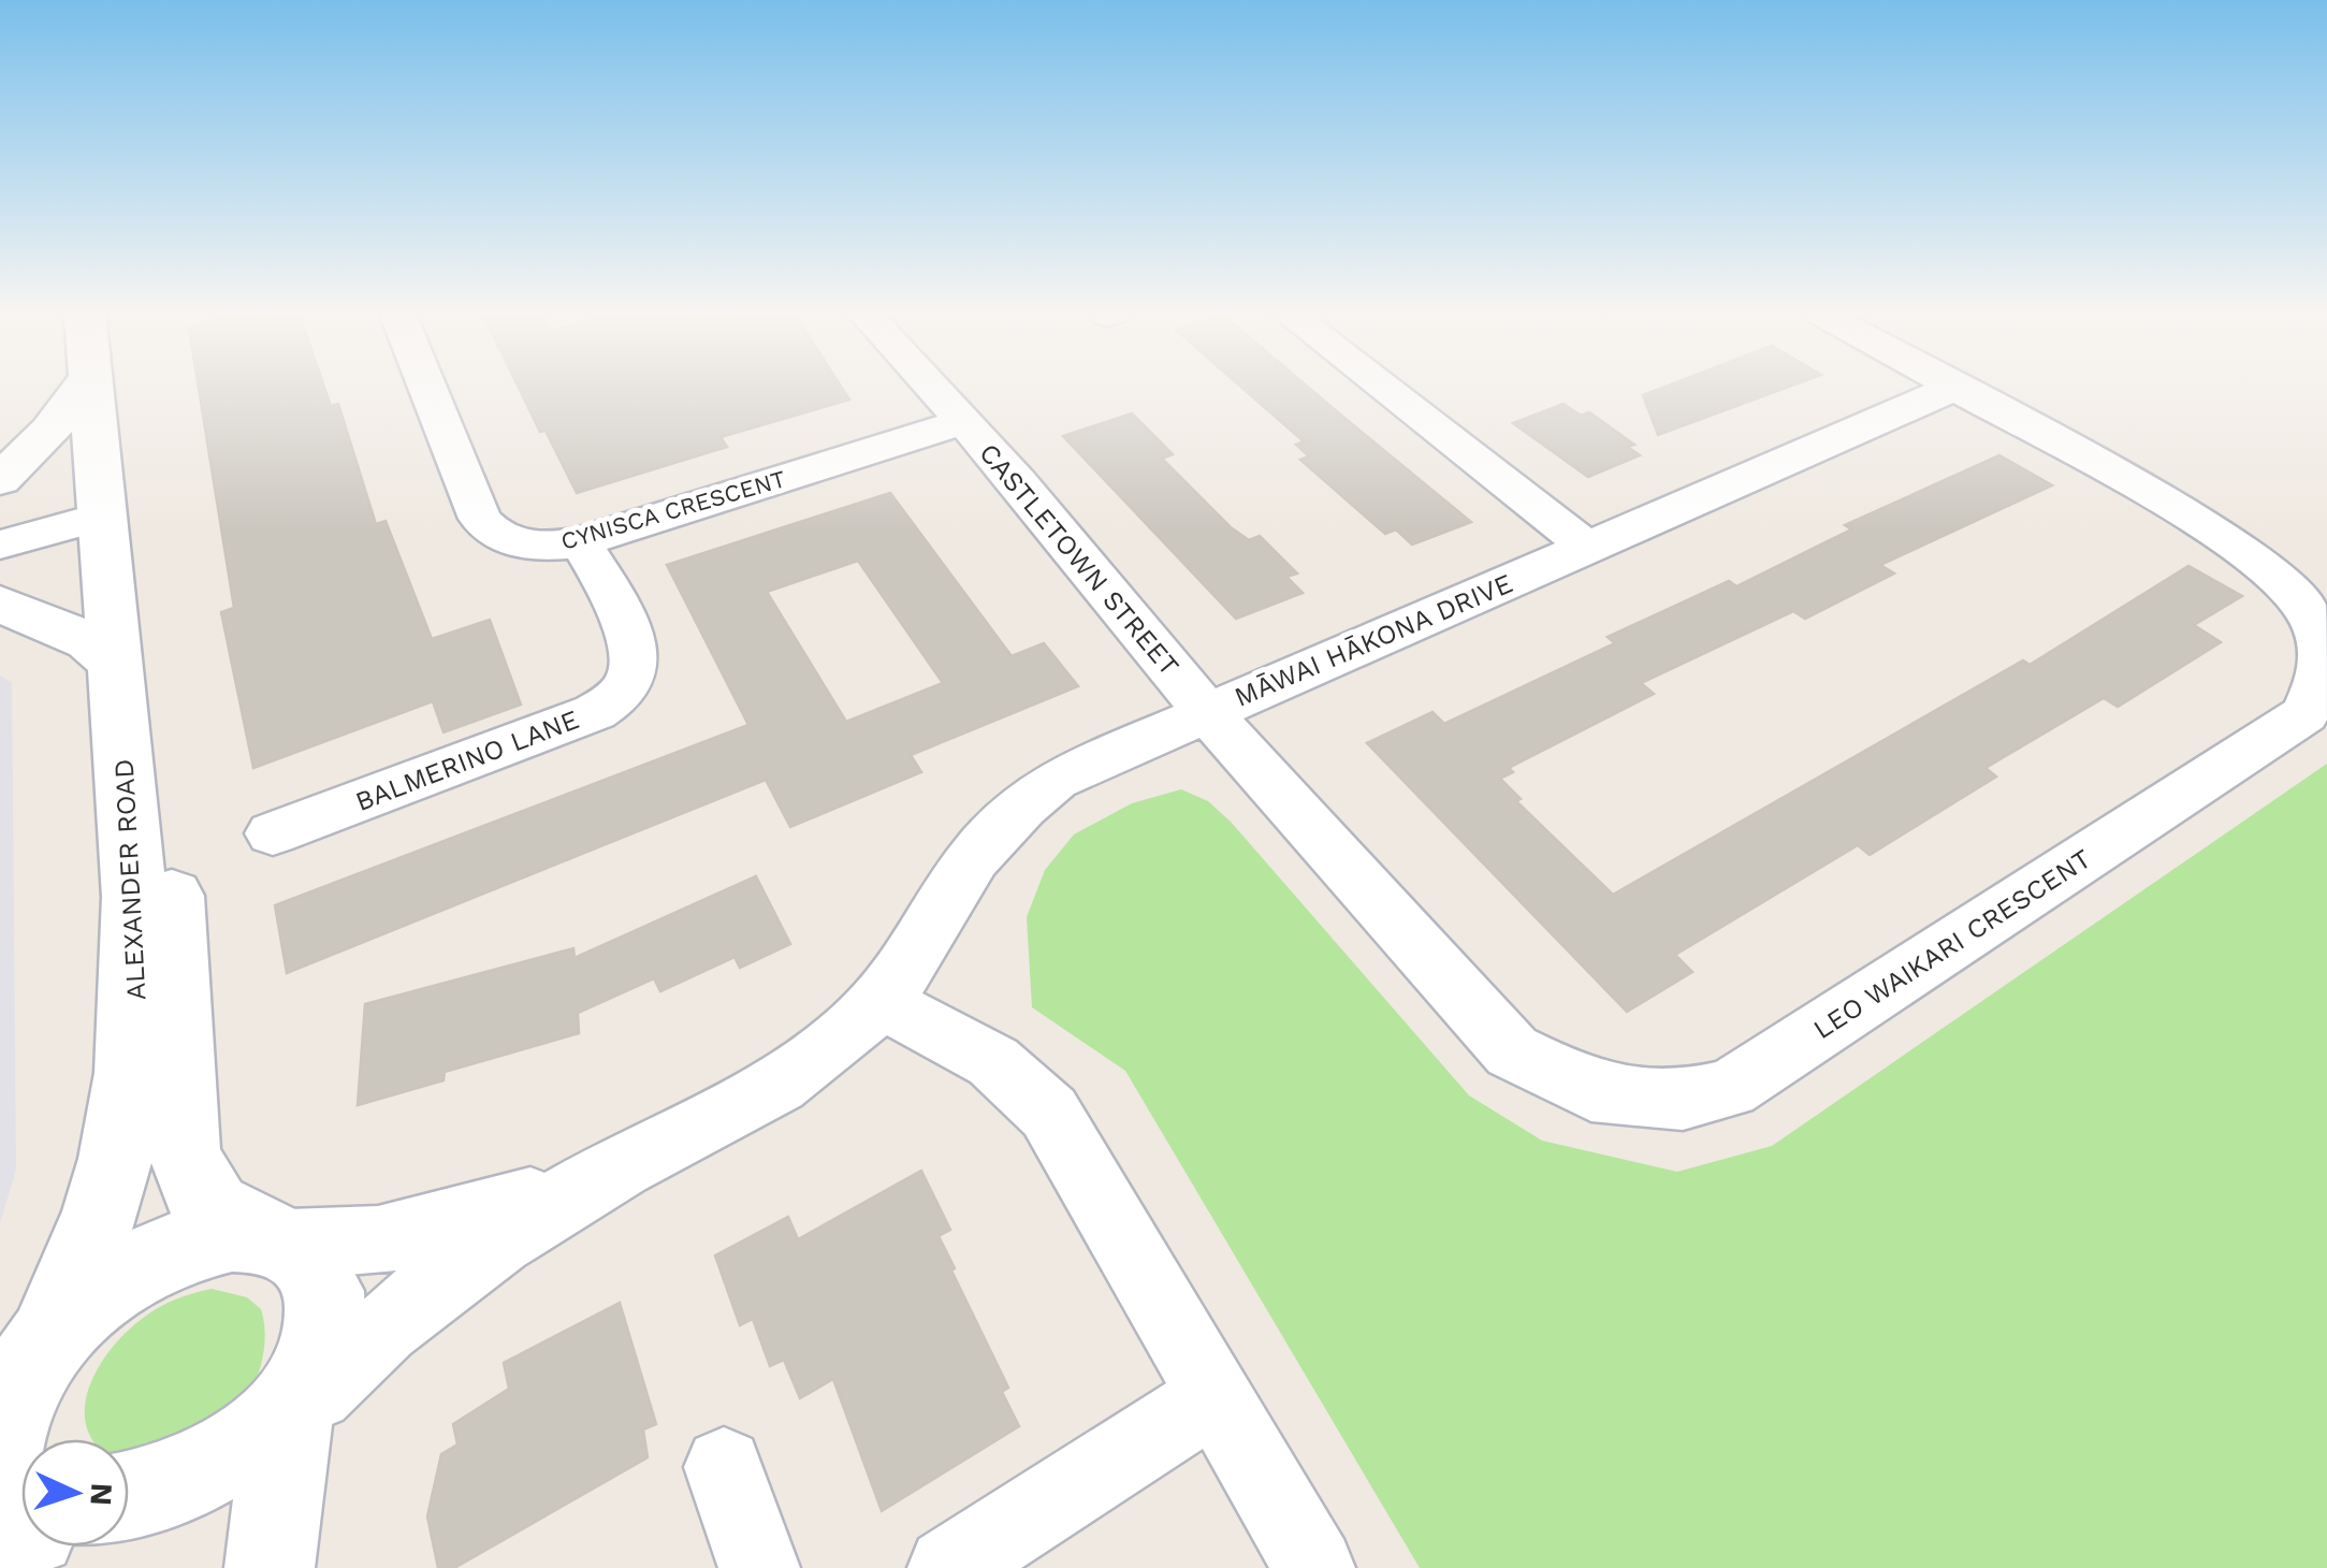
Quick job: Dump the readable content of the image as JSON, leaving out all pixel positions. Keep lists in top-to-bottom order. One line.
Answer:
{"streets":{"street":["CYNISCA CRESCENT","CASTLETOWN STREET","MĀWAI HĀKONA DRIVE","BALMERINO LANE","ALEXANDER ROAD","LEO WAIKARI CRESCENT"]},"crossings":[["CYNISCA CRESCENT","CASTLETOWN STREET"],["CYNISCA CRESCENT","BALMERINO LANE"],["CASTLETOWN STREET","MĀWAI HĀKONA DRIVE"],["CASTLETOWN STREET","LEO WAIKARI CRESCENT"],["MĀWAI HĀKONA DRIVE","ALEXANDER ROAD"],["MĀWAI HĀKONA DRIVE","LEO WAIKARI CRESCENT"]],"north":"right"}
